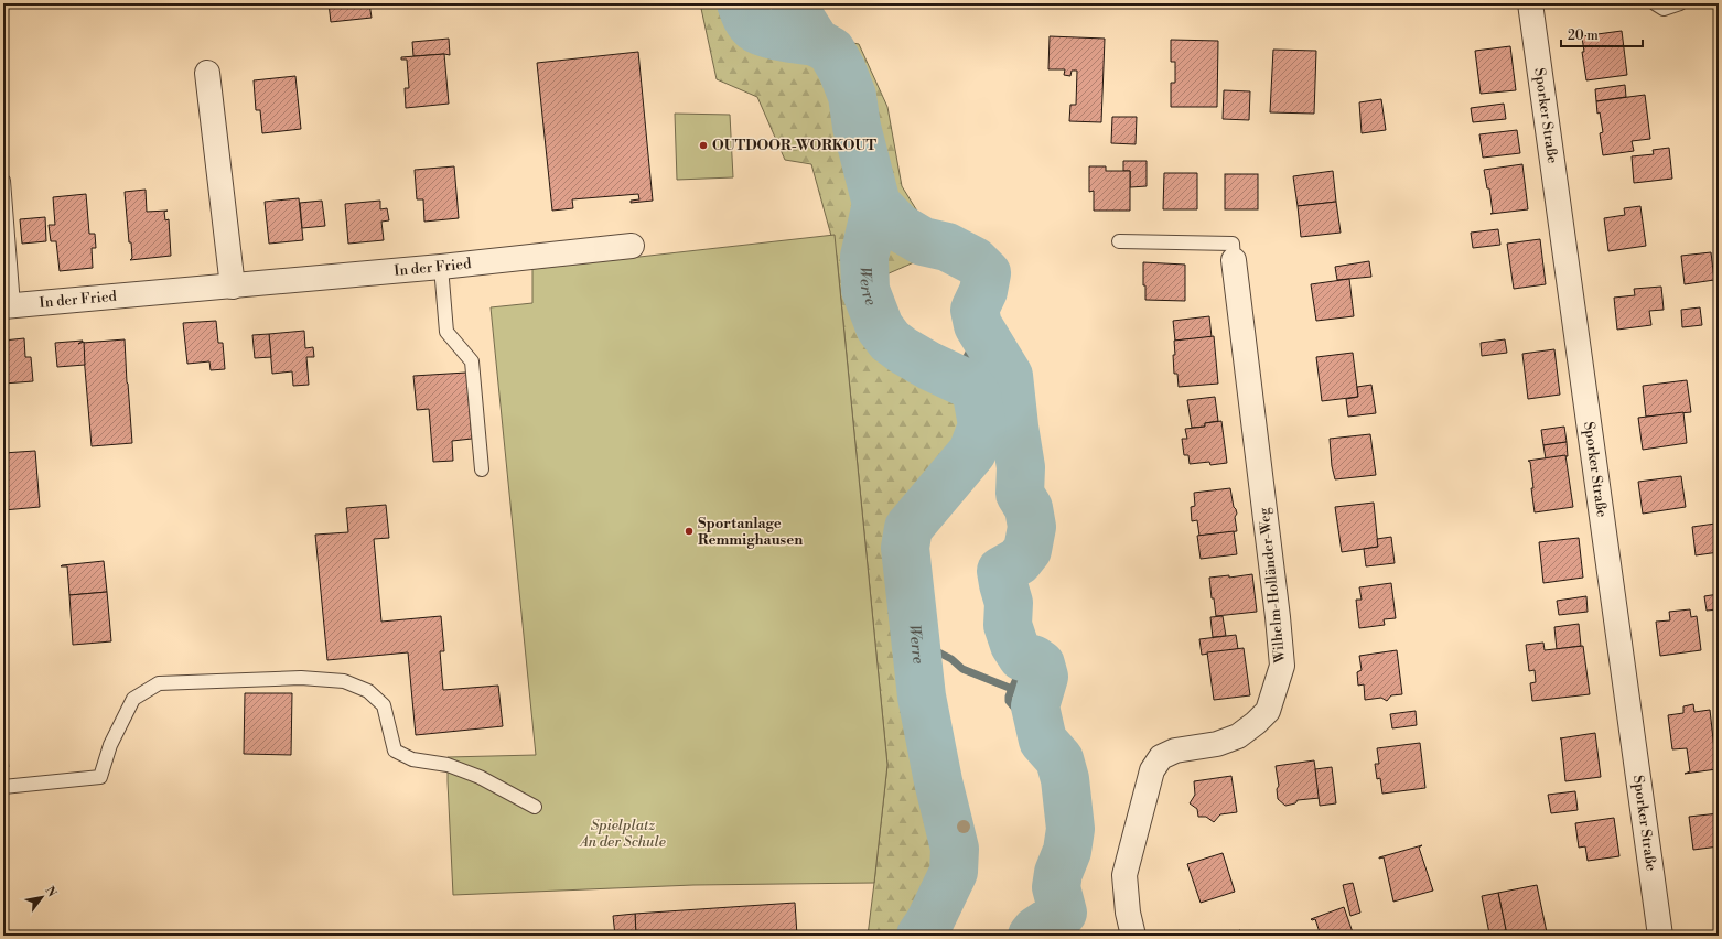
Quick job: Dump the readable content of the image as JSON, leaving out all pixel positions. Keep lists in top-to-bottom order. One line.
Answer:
{"streets":{"street":["Sporker Straße","In der Fried","Wilhelm-Holländer-Weg"]},"water":["Werre"],"parks":["Spielplatz An der Schule"],"places":["OUTDOOR-WORKOUT","Sportanlage Remmighausen"],"scale_bar":"20 m","north":"top right"}
